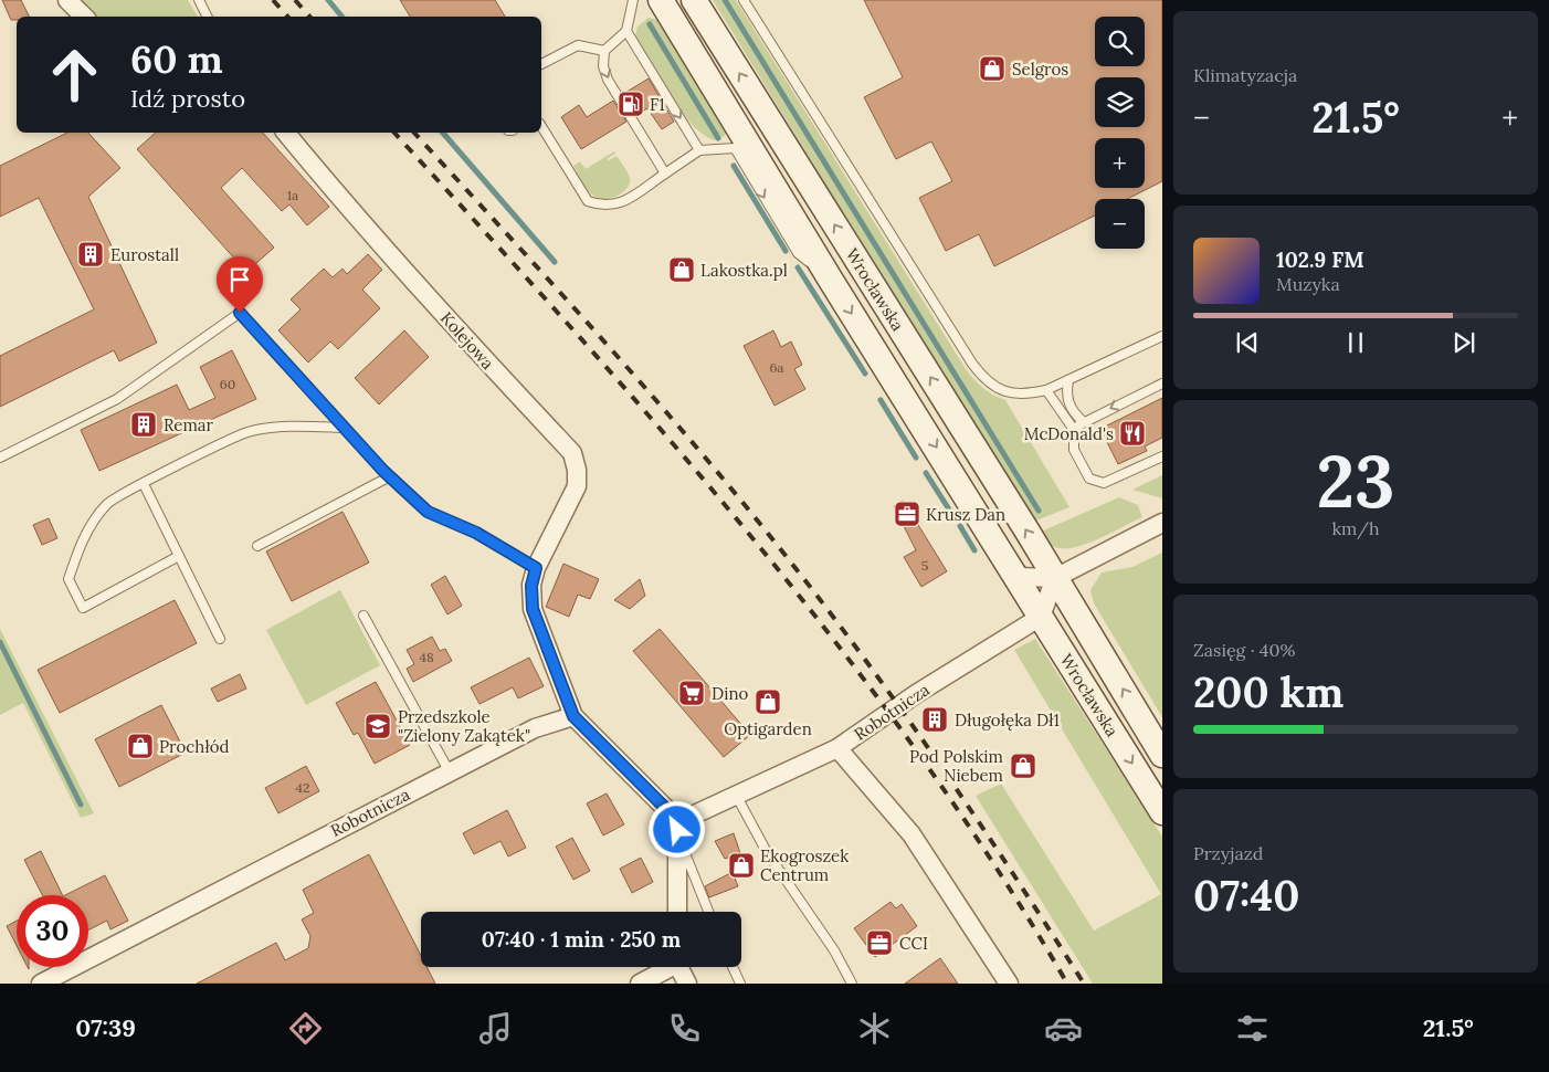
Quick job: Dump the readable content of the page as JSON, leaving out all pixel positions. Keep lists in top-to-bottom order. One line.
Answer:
{"streets":{"main road":["Wrocławska"],"street":["Kolejowa","Robotnicza"]},"crossings":[["Wrocławska","Robotnicza"],["Kolejowa","Robotnicza"]],"places":{"shop":["Selgros","Lakostka.pl","Optigarden","Prochłód","Pod Polskim Niebem","Ekogroszek Centrum"],"fuel station":["F1"],"building":["Eurostall","Remar","Długołęka Dł1"],"restaurant":["McDonald's"],"office":["Krusz Dan","CCI"],"supermarket":["Dino"],"school or university":["Przedszkole \"Zielony Zakątek\""]},"house_numbers":["1a","6a","60","5","48","42"],"page":{"tile":["Klimatyzacja",["23","km/h"],["Zasięg · 40%","200 km"],["Przyjazd","07:40"]],"map_buttons":["+","−"],"turn":["60 m","Idź prosto"],"heat":["−","21.5°","+"],"song":["102.9 FM","Muzyka"],"limit":"30","trip":"07:40 · 1 min · 250 m","tabs":["07:39","21.5°"]}}
